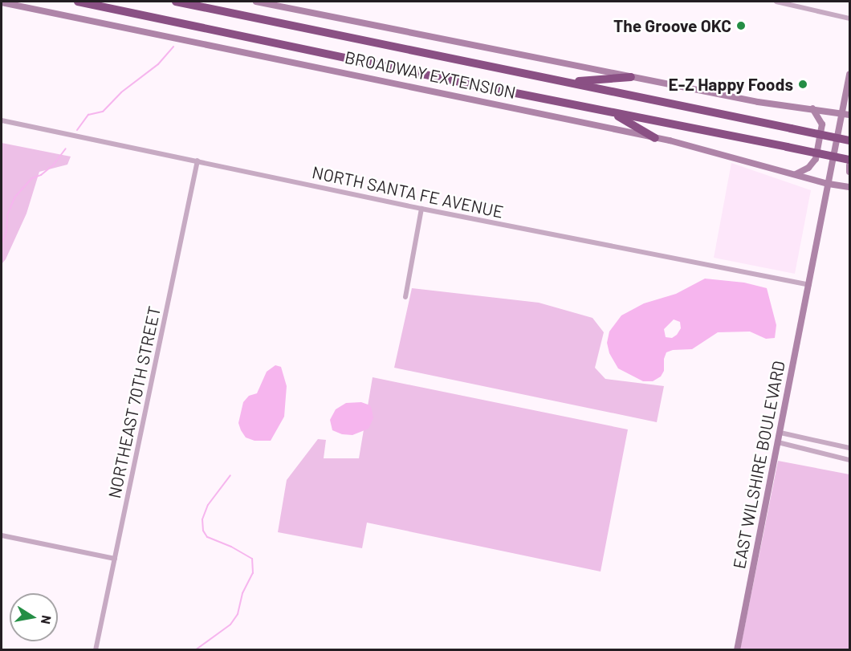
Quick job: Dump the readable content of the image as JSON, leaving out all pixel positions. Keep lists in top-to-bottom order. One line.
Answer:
{"streets":{"highway":["BROADWAY EXTENSION"],"main road":["EAST WILSHIRE BOULEVARD"],"street":["NORTH SANTA FE AVENUE","NORTHEAST 70TH STREET"]},"crossings":[["BROADWAY EXTENSION","EAST WILSHIRE BOULEVARD"],["NORTH SANTA FE AVENUE","NORTHEAST 70TH STREET"],["NORTH SANTA FE AVENUE","EAST WILSHIRE BOULEVARD"]],"places":["The Groove OKC","E-Z Happy Foods"],"north":"right"}
